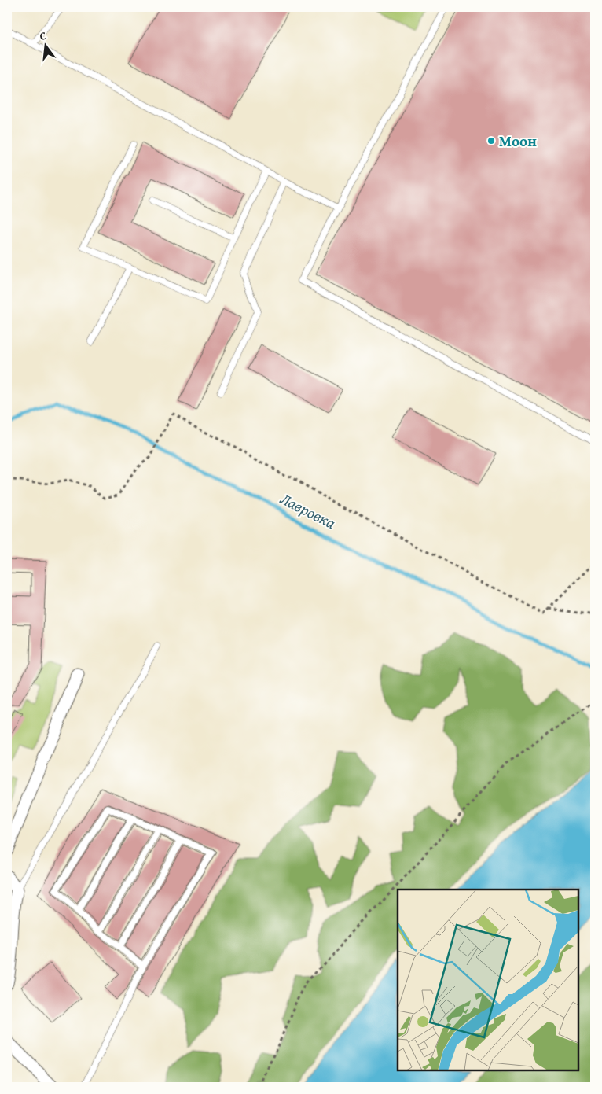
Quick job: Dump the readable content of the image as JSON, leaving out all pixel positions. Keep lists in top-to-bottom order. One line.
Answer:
{"water":["Лавровка"],"places":["Моон"],"north":"top"}
